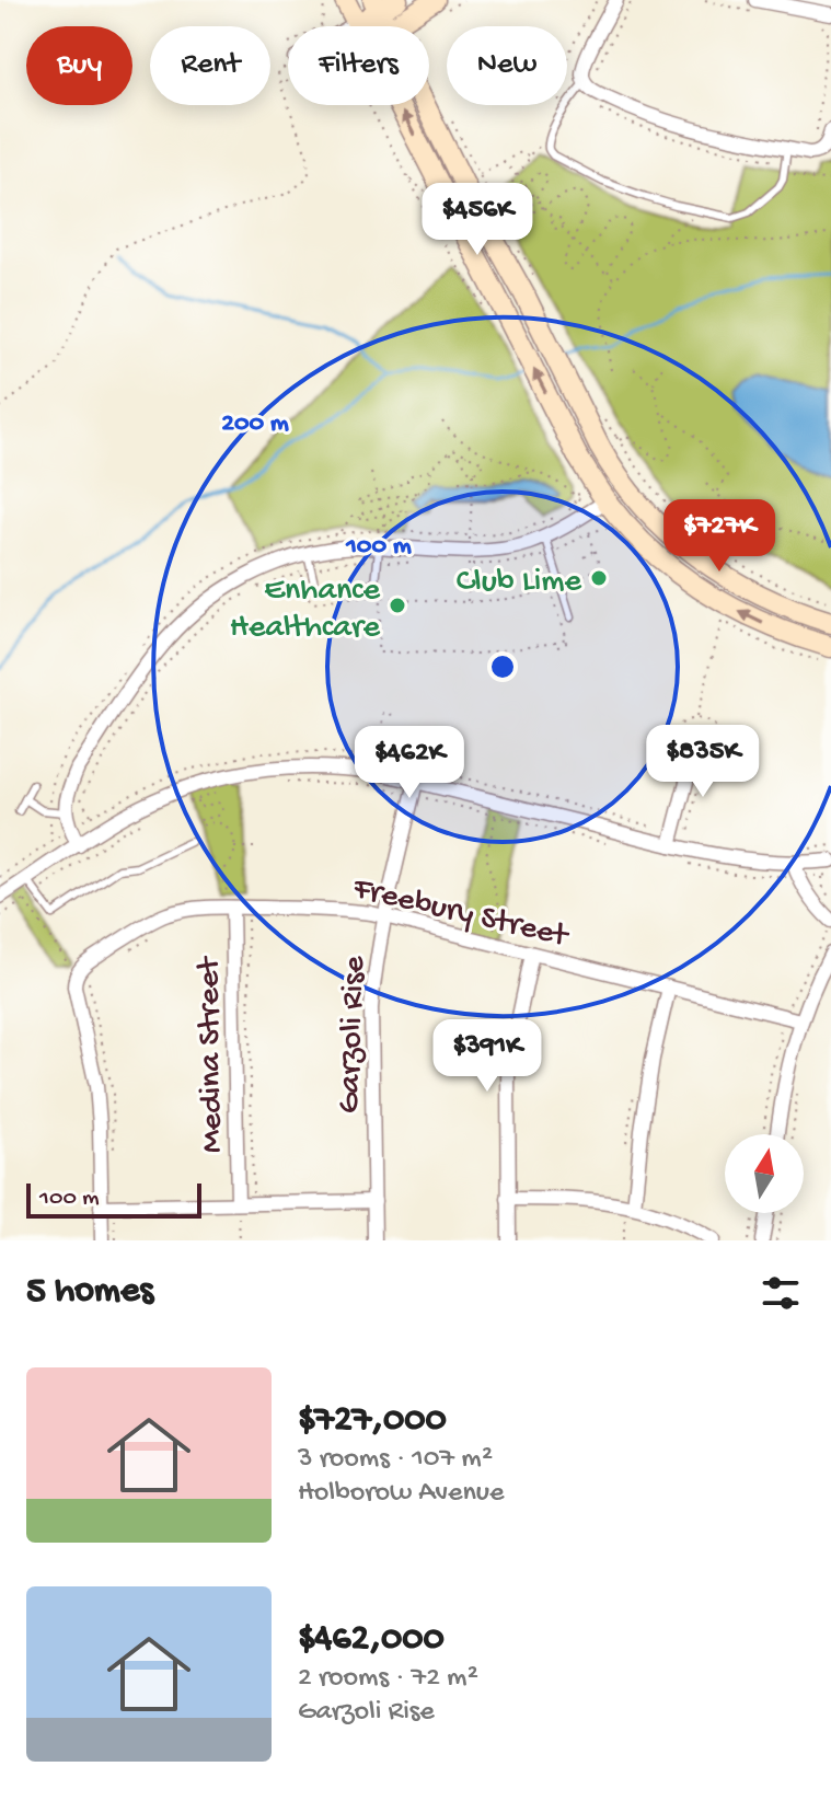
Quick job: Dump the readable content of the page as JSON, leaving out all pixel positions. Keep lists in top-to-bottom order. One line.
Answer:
{"streets":{"street":["Freebury Street","Garzoli Rise","Medina Street"]},"crossings":[["Freebury Street","Garzoli Rise"],["Freebury Street","Medina Street"]],"places":["Club Lime","Enhance Healthcare"],"scale_bar":"100 m","north":"top","page":{"chip":["Buy","Rent","Filters","New"],"price":["$456K","$727K","$835K","$462K","$391K"],"scale":"100 m","heading":"5 homes","list":[{"name":"$727,000","note":"3 rooms · 107 m² · Holborow Avenue"},{"name":"$462,000","note":"2 rooms · 72 m² · Garzoli Rise"}]},"rings":["200 m","100 m"]}
